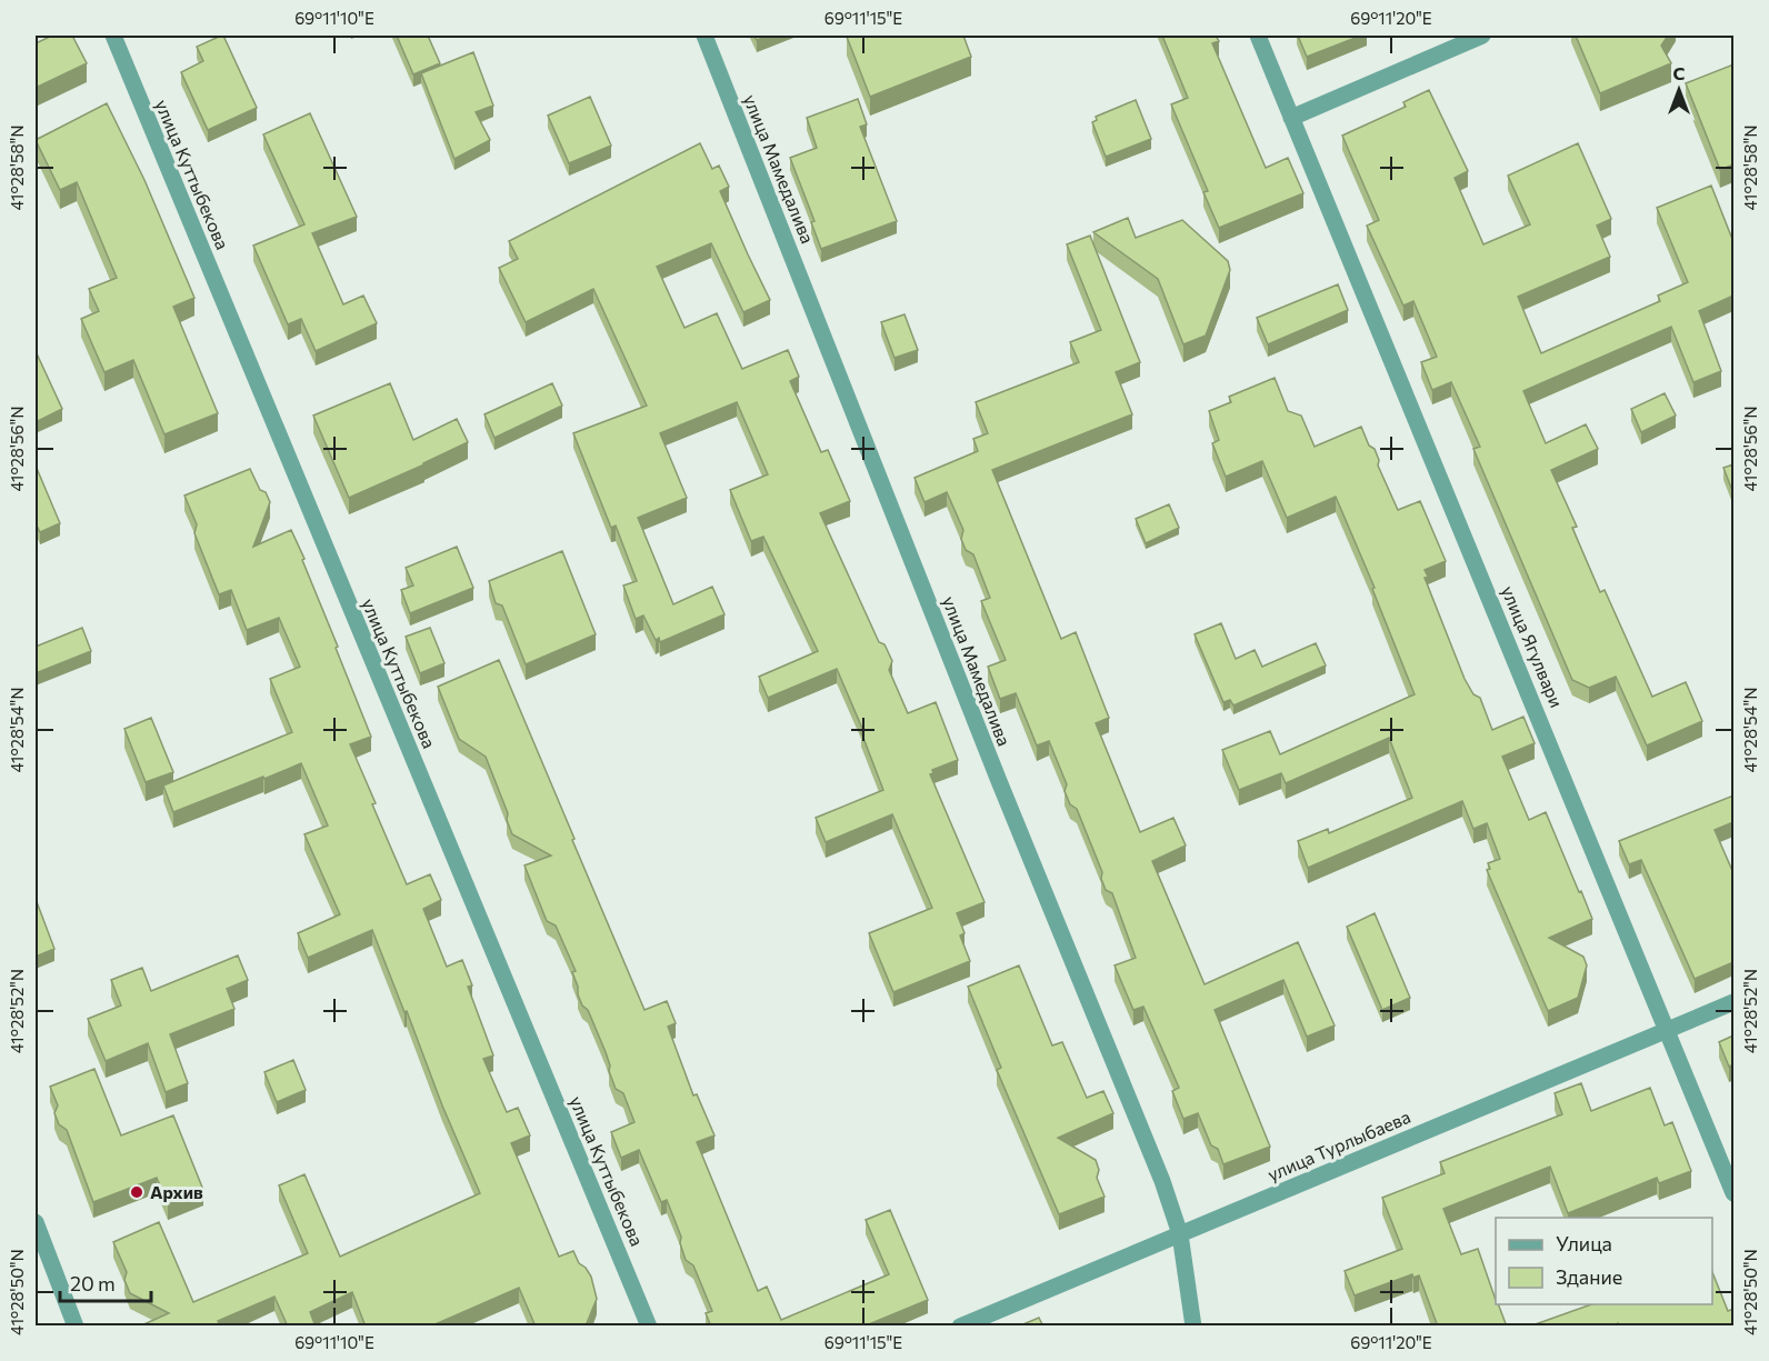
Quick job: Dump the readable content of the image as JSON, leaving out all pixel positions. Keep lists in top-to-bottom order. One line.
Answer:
{"streets":{"street":["улица Мамедалива","улица Куттыбекова","улица Ягулвари","улица Турлыбаева"]},"crossings":[["улица Мамедалива","улица Турлыбаева"],["улица Ягулвари","улица Турлыбаева"]],"places":["Архив"],"legend":["Улица","Здание"],"scale_bar":"20 m","north":"top","coordinates":["69°11'10\"E","69°11'15\"E","69°11'20\"E","41°28'58\"N","41°28'56\"N","41°28'54\"N","41°28'52\"N","41°28'50\"N"]}
